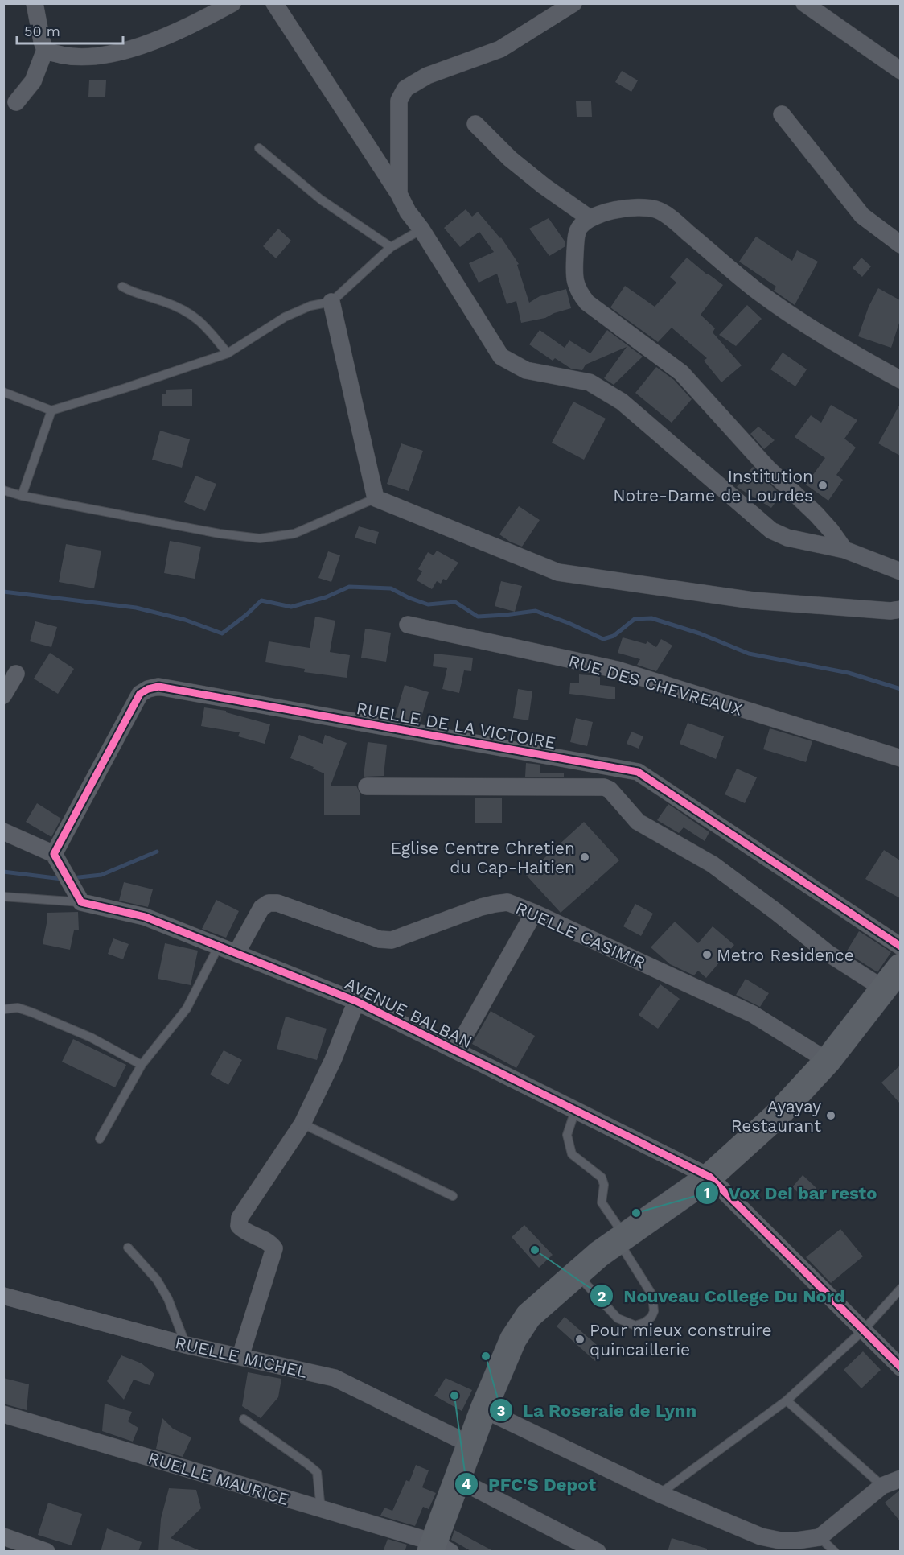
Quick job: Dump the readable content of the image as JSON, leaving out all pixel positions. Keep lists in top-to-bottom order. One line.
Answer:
{"streets":{"street":["RUE DES CHEVREAUX","RUELLE DE LA VICTOIRE","RUELLE CASIMIR","AVENUE BALBAN","RUELLE MICHEL","RUELLE MAURICE"]},"crossings":[["RUELLE CASIMIR","AVENUE BALBAN"]],"places":["Institution Notre-Dame de Lourdes","Eglise Centre Chretien du Cap-Haitien","Metro Residence","Ayayay Restaurant","Vox Dei bar resto","Nouveau College Du Nord","Pour mieux construire quincaillerie","La Roseraie de Lynn","PFC'S Depot"],"scale_bar":"50 m"}
